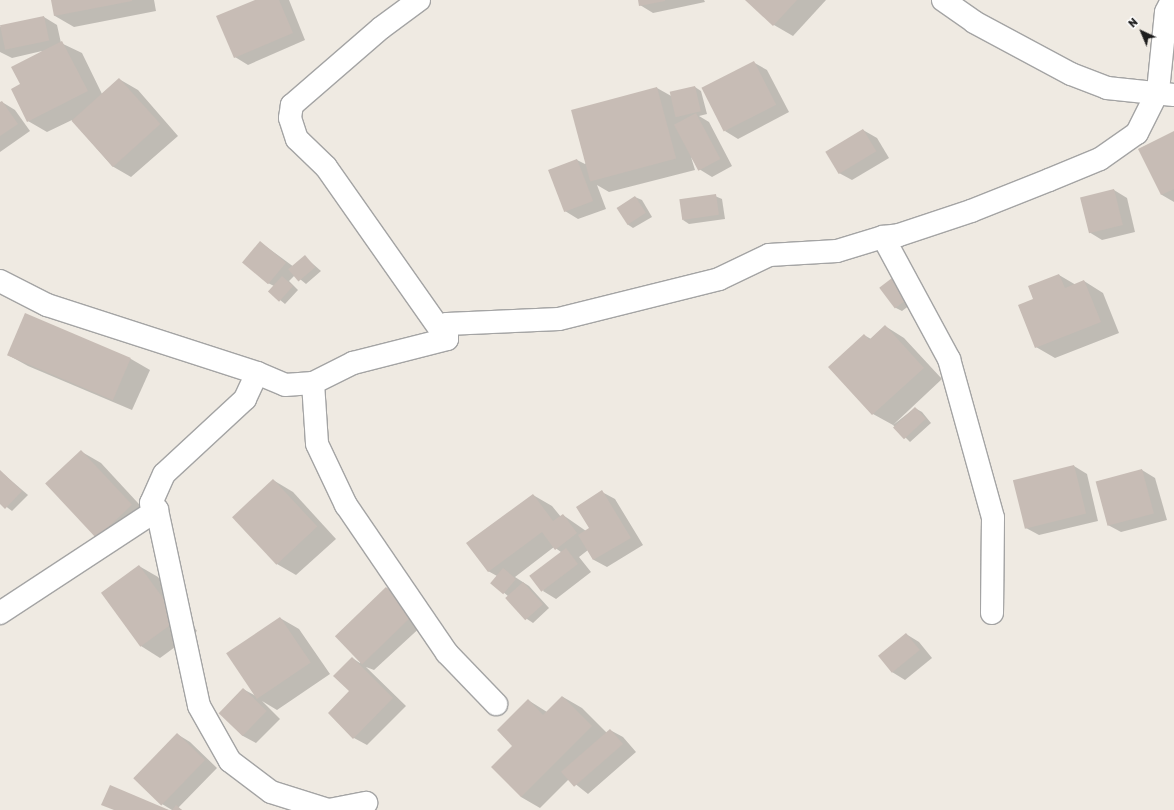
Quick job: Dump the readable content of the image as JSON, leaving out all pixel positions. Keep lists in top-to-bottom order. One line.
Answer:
{"north":"top left"}
